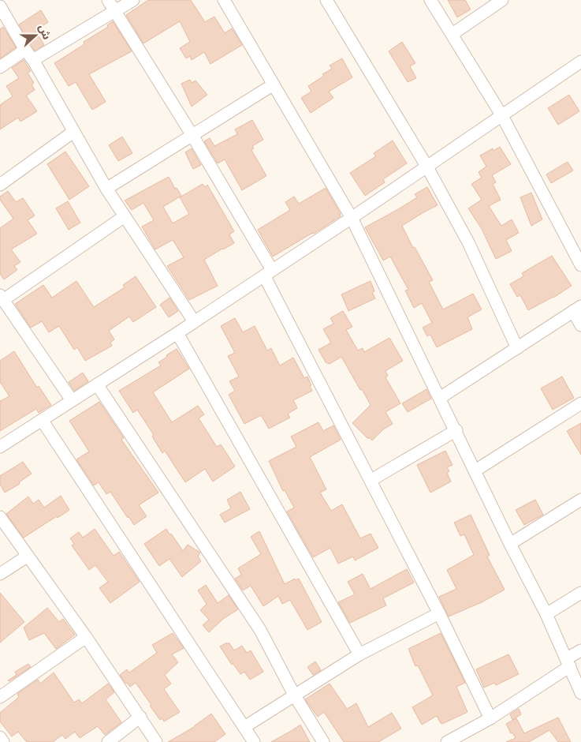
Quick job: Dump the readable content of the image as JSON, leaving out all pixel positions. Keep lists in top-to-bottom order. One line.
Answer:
{"north":"right"}
